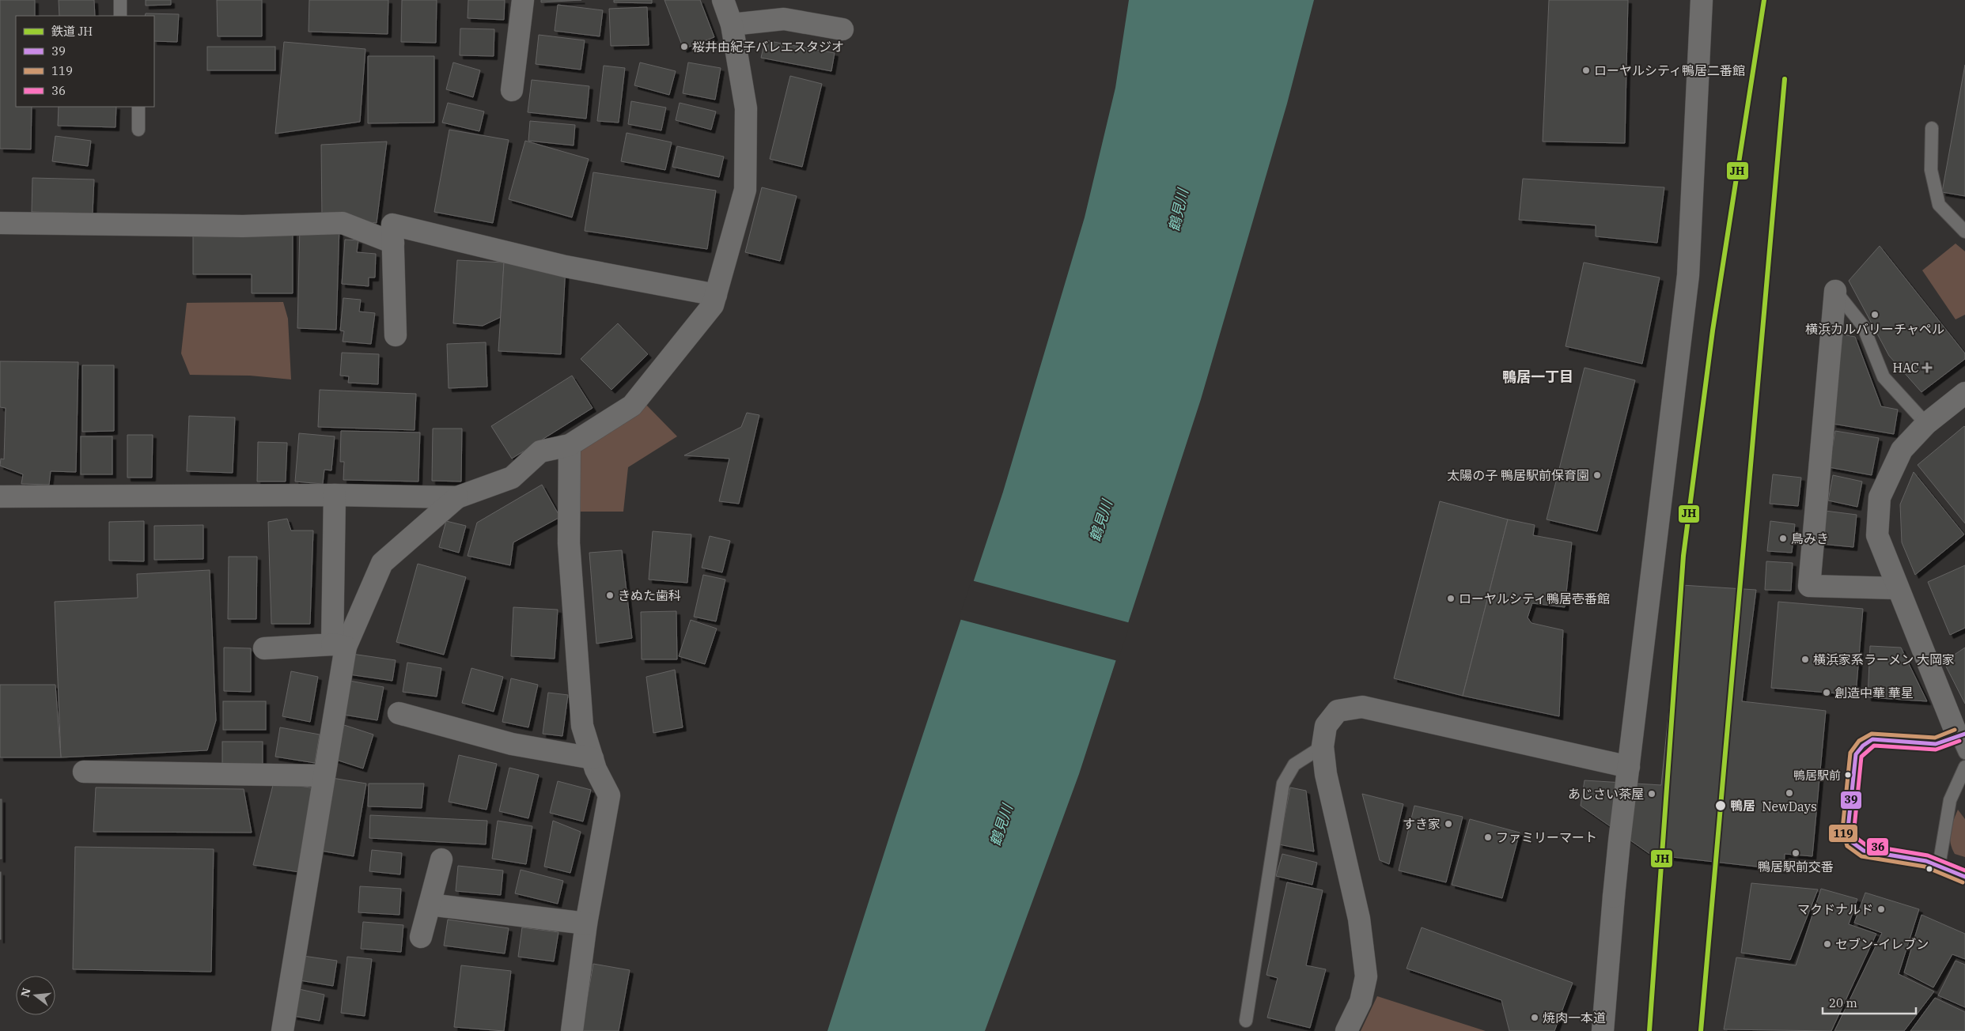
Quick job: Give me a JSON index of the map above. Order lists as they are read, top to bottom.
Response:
{
  "districts": ["鴨居一丁目"],
  "water": ["鶴見川"],
  "places": {
    "other": [
      "桜井由紀子バレエスタジオ",
      "ローヤルシティ鴨居二番館",
      "横浜カルバリーチャペル",
      "太陽の子 鴨居駅前保育園",
      "鳥みき",
      "きぬた歯科",
      "ローヤルシティ鴨居壱番館",
      "横浜家系ラーメン 大岡家",
      "創造中華 華星",
      "鴨居駅前",
      "NewDays",
      "あじさい茶屋",
      "鴨居",
      "すき家",
      "ファミリーマート",
      "鴨居駅前交番",
      "マクドナルド",
      "セブン-イレブン",
      "焼肉一本道"
    ],
    "health": ["HAC"]
  },
  "lines": [
    "rail line JH",
    "transit line 119",
    "transit line 39",
    "transit line 36"
  ],
  "legend": [
    "鉄道 JH",
    "39",
    "119",
    "36"
  ],
  "scale_bar": "20 m",
  "north": "left"
}
